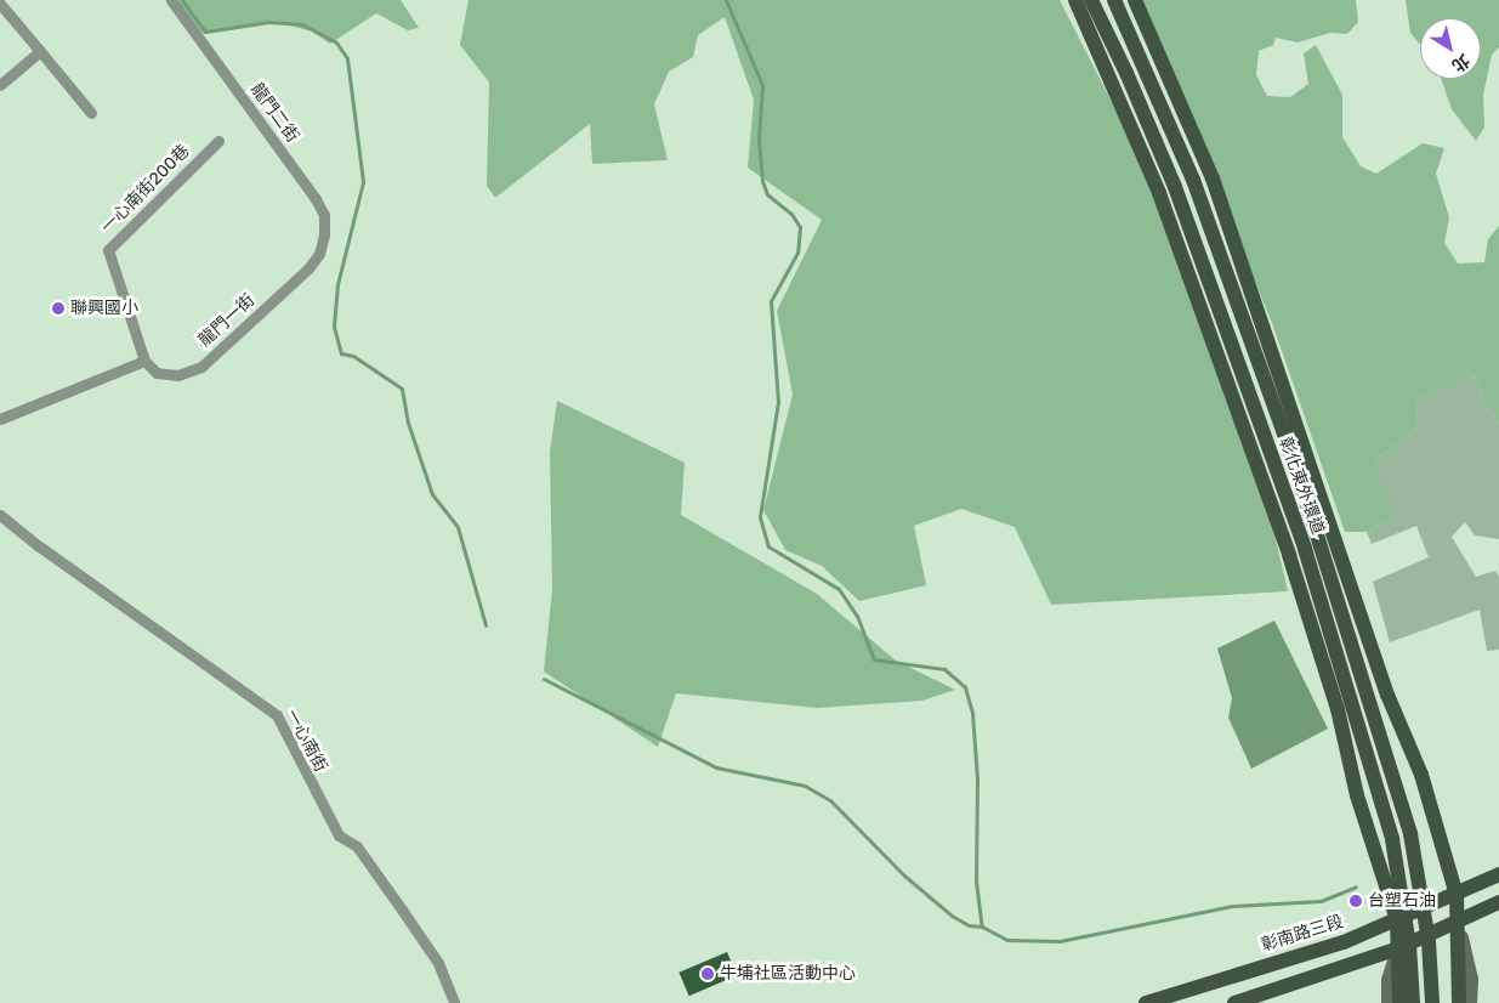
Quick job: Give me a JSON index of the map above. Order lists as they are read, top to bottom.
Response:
{
  "streets": {
    "main road": ["彰化東外環道", "彰南路三段"],
    "street": [
      "龍門二街",
      "一心南街200巷",
      "龍門一街",
      "一心南街"
    ]
  },
  "crossings": [
    ["龍門二街", "龍門一街"],
    ["一心南街200巷", "龍門一街"]
  ],
  "places": ["聯興國小", "台塑石油", "牛埔社區活動中心"],
  "north": "bottom right"
}
